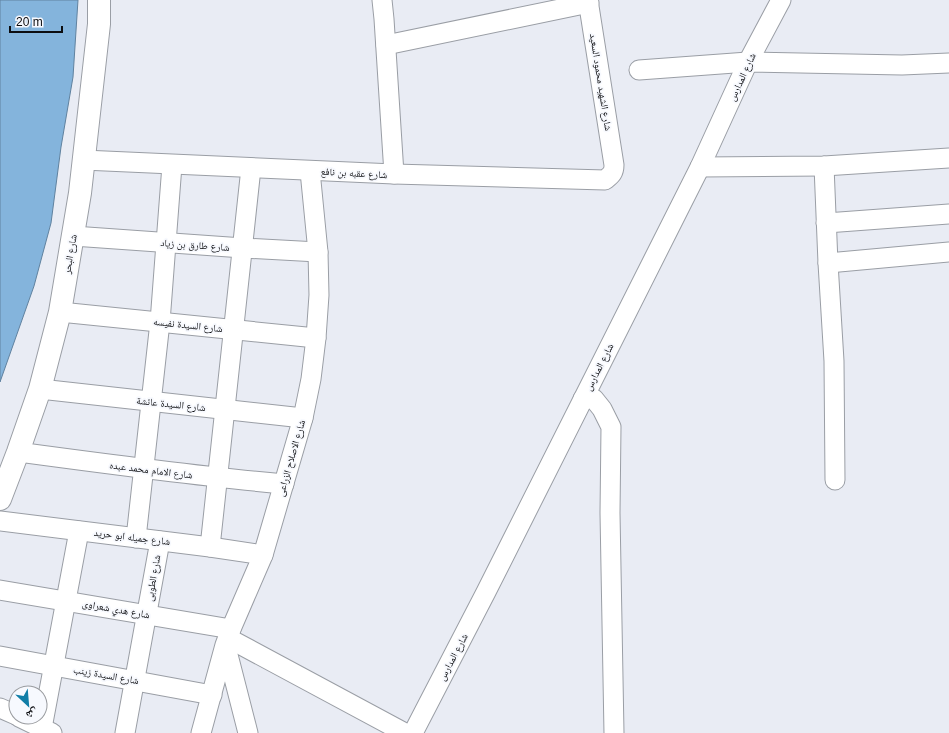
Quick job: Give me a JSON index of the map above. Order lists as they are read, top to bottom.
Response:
{
  "streets": {
    "street": [
      "شارع المدارس",
      "شارع الشهيد محمود السعيد",
      "شارع عقبه بن نافع",
      "شارع طارق بن زياد",
      "شارع البحر",
      "شارع السيدة نفيسه",
      "شارع السيدة عائشة",
      "شارع الاصلاح الزراعى",
      "شارع الامام محمد عبده",
      "شارع جميله ابو حريد",
      "شارع الطوبى",
      "شارع هدي شعراوى",
      "شارع السيدة زينب"
    ]
  },
  "crossings": [
    ["شارع الشهيد محمود السعيد", "شارع عقبه بن نافع"],
    ["شارع عقبه بن نافع", "شارع البحر"],
    ["شارع عقبه بن نافع", "شارع الاصلاح الزراعى"],
    ["شارع طارق بن زياد", "شارع البحر"],
    ["شارع طارق بن زياد", "شارع الاصلاح الزراعى"],
    ["شارع البحر", "شارع السيدة نفيسه"],
    ["شارع البحر", "شارع السيدة عائشة"],
    ["شارع البحر", "شارع الامام محمد عبده"],
    ["شارع السيدة نفيسه", "شارع الاصلاح الزراعى"],
    ["شارع السيدة عائشة", "شارع الاصلاح الزراعى"],
    ["شارع الاصلاح الزراعى", "شارع الامام محمد عبده"],
    ["شارع الاصلاح الزراعى", "شارع جميله ابو حريد"],
    ["شارع الاصلاح الزراعى", "شارع هدي شعراوى"],
    ["شارع الاصلاح الزراعى", "شارع السيدة زينب"],
    ["شارع جميله ابو حريد", "شارع الطوبى"],
    ["شارع الطوبى", "شارع هدي شعراوى"],
    ["شارع الطوبى", "شارع السيدة زينب"]
  ],
  "scale_bar": "20 m",
  "north": "bottom right"
}
